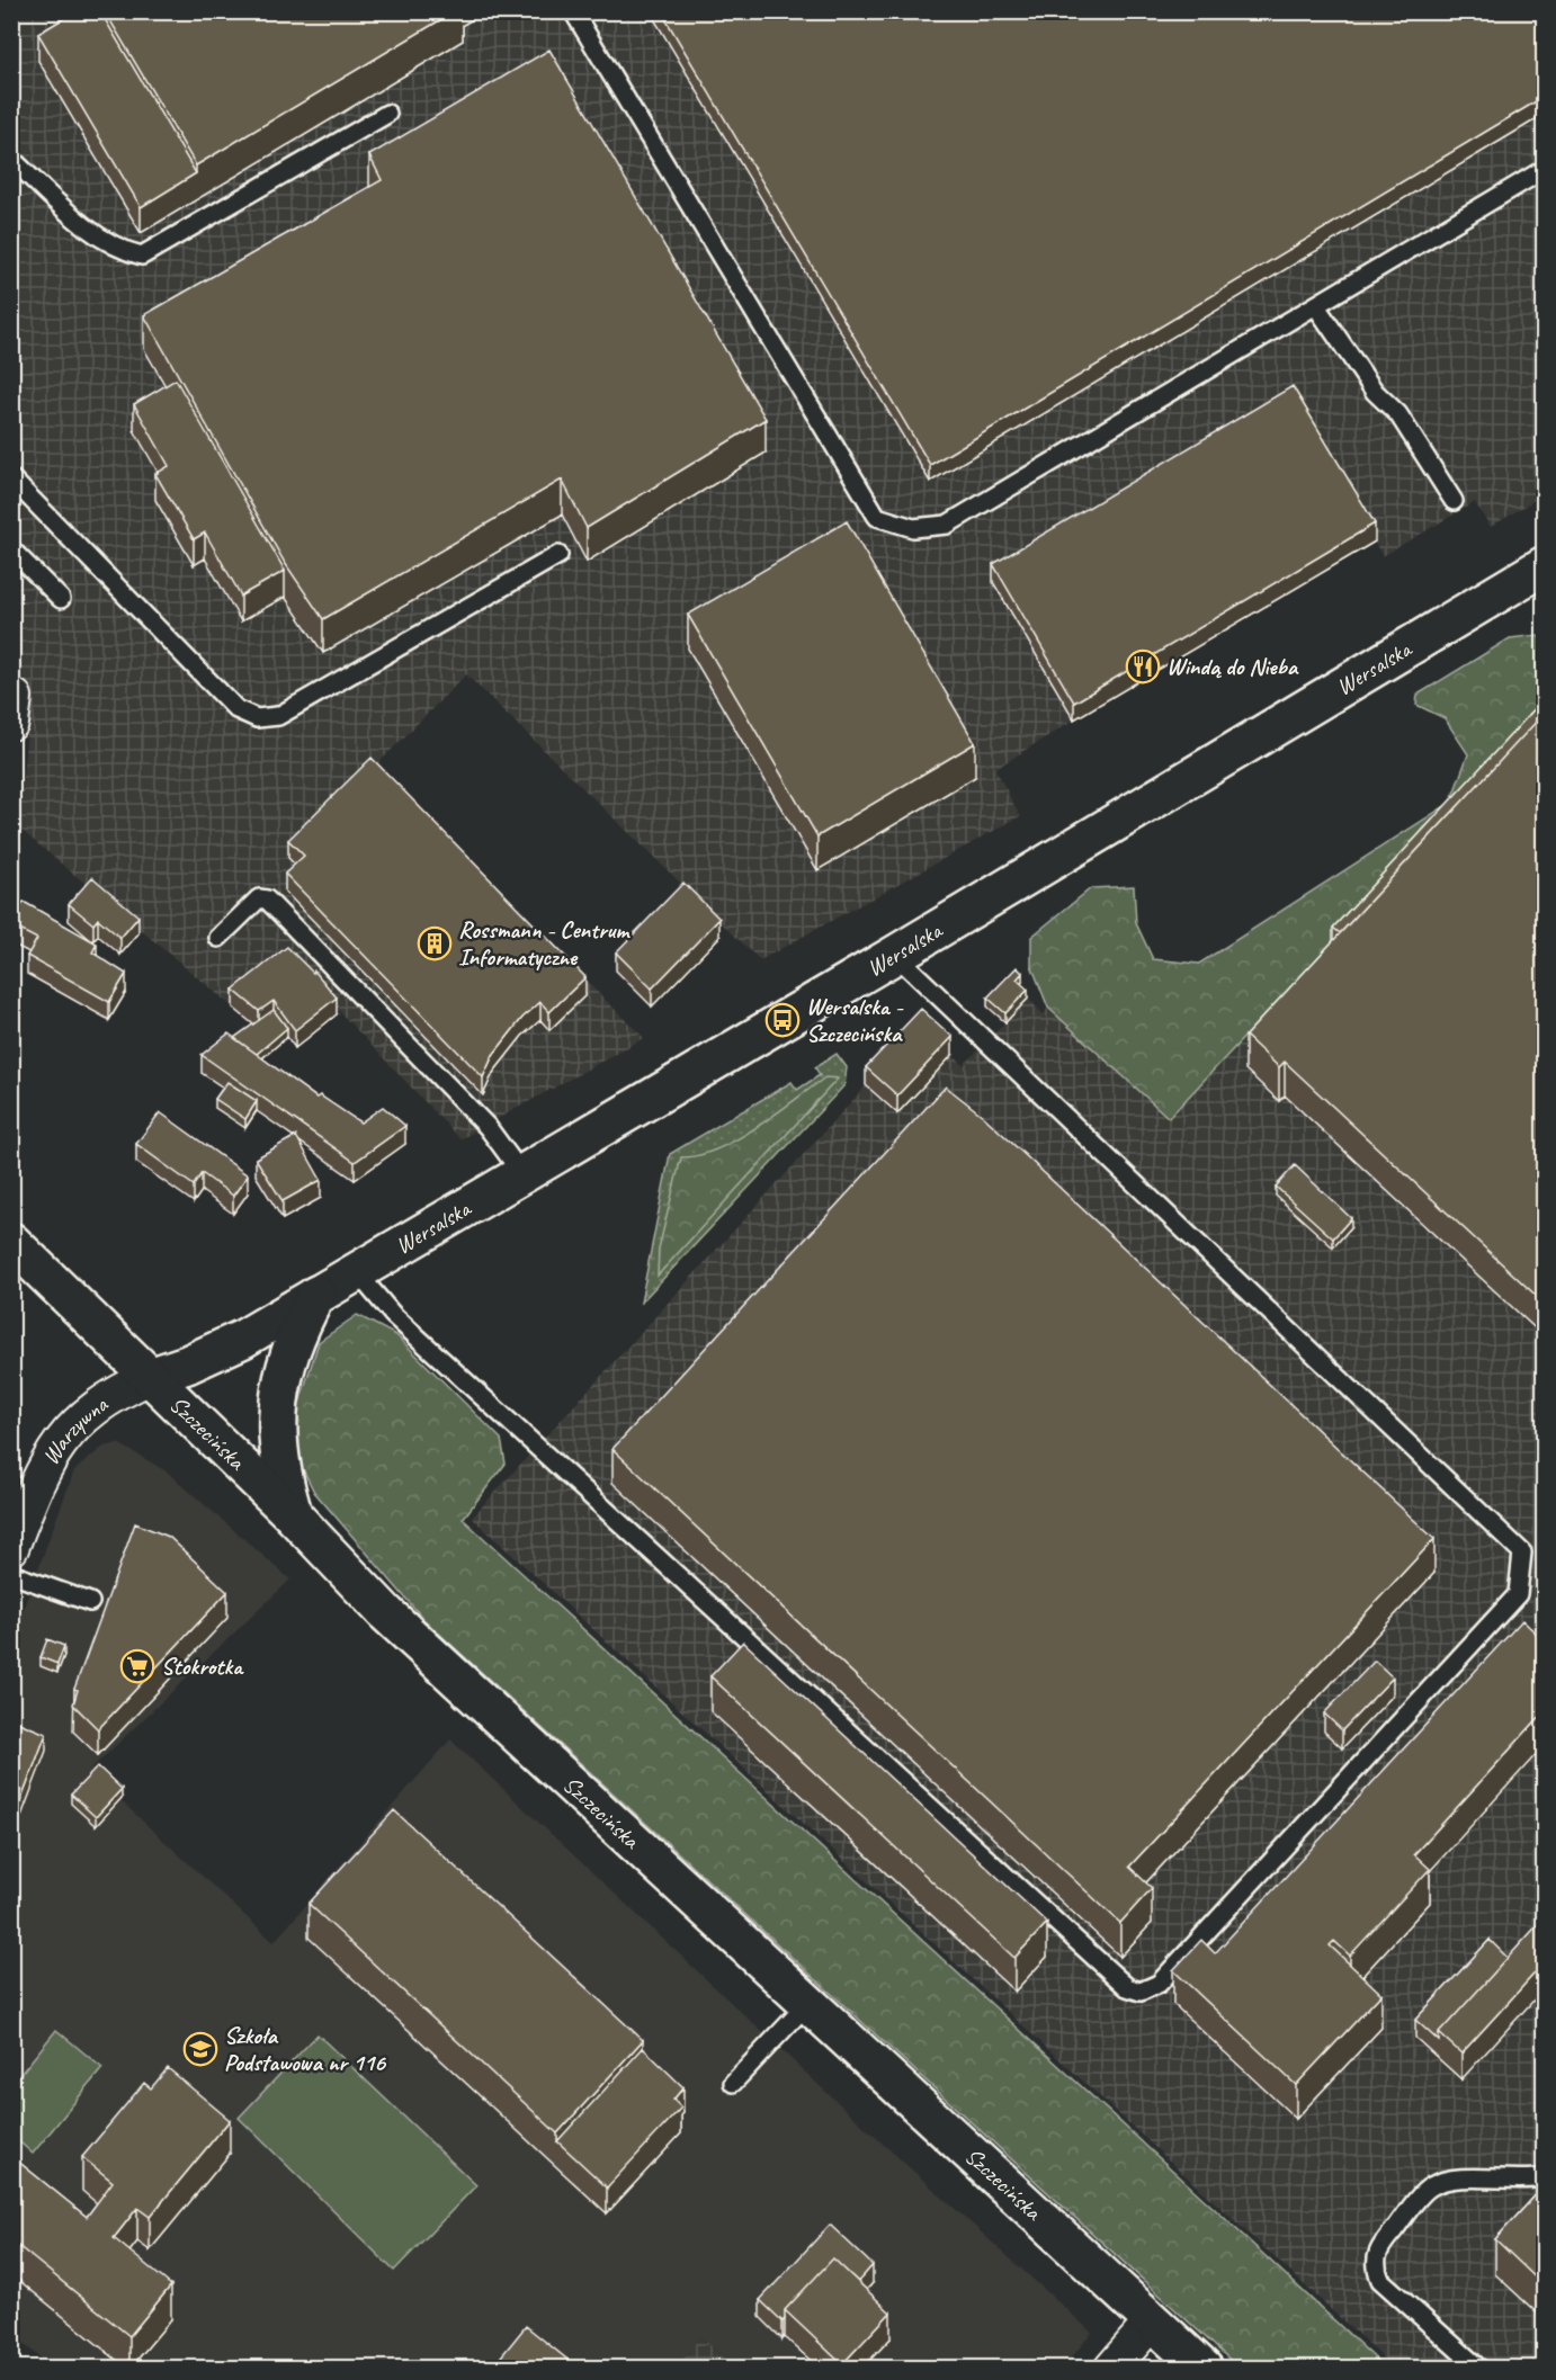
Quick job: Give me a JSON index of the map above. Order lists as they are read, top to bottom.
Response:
{
  "streets": {
    "street": ["Wersalska", "Szczecińska", "Warzywna"]
  },
  "crossings": [
    ["Wersalska", "Szczecińska"],
    ["Wersalska", "Warzywna"],
    ["Szczecińska", "Warzywna"]
  ],
  "places": {
    "restaurant": ["Windą do Nieba"],
    "building": ["Rossmann - Centrum Informatyczne"],
    "bus stop": ["Wersalska - Szczecińska"],
    "supermarket": ["Stokrotka"],
    "school or university": ["Szkoła Podstawowa nr 116"]
  }
}
